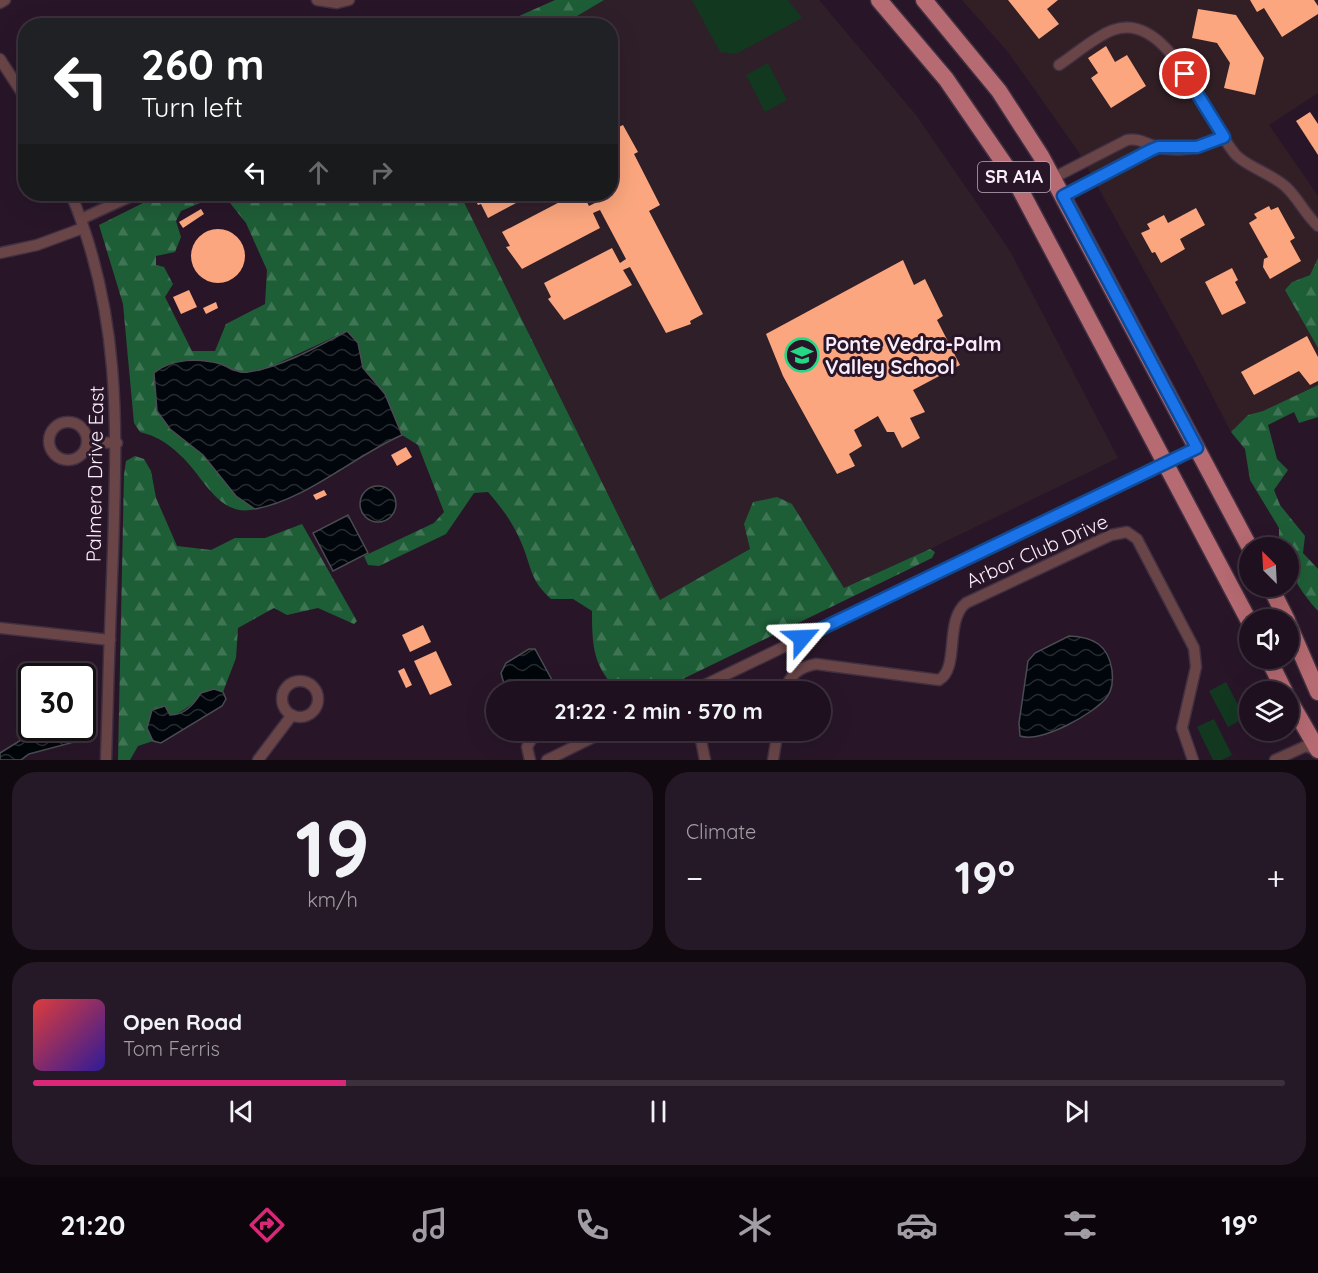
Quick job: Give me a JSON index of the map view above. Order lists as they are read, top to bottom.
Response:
{
  "streets": {
    "main road": ["SR A1A"],
    "street": ["Palmera Drive East", "Arbor Club Drive"]
  },
  "places": {
    "school or university": ["Ponte Vedra-Palm Valley School"]
  },
  "north": "top left",
  "page": {
    "turn": ["260 m", "Turn left"],
    "limit": "30",
    "trip": "21:22 · 2 min · 570 m",
    "tile": [
      ["19", "km/h"],
      "Climate"
    ],
    "heat": ["−", "19°", "+"],
    "song": ["Open Road", "Tom Ferris"],
    "tabs": ["21:20", "19°"]
  }
}
